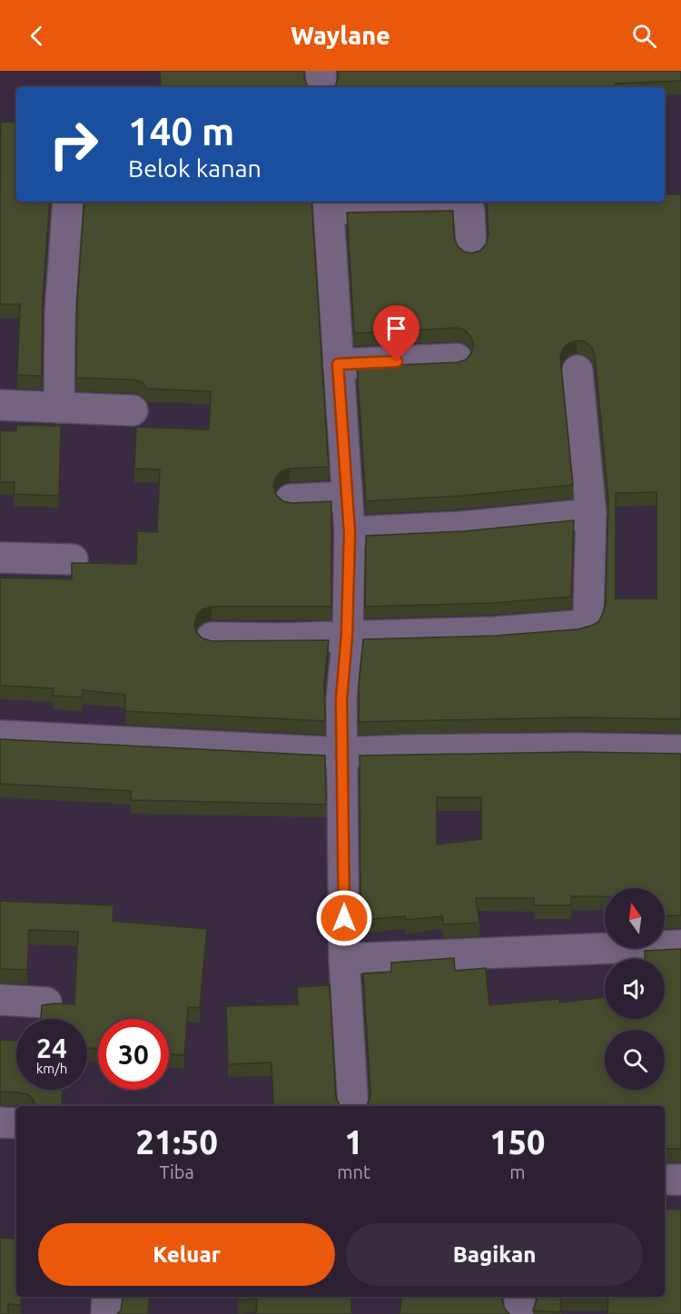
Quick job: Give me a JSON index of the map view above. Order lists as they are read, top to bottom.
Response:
{
  "north": "top",
  "page": {
    "header": "Waylane",
    "turn": ["140 m", "Belok kanan"],
    "speed": "24 km/h",
    "limit": "30",
    "eta": [
      "21:50",
      "Tiba",
      "1",
      "mnt",
      "150",
      "m"
    ],
    "buttons": ["Keluar", "Bagikan"]
  }
}
